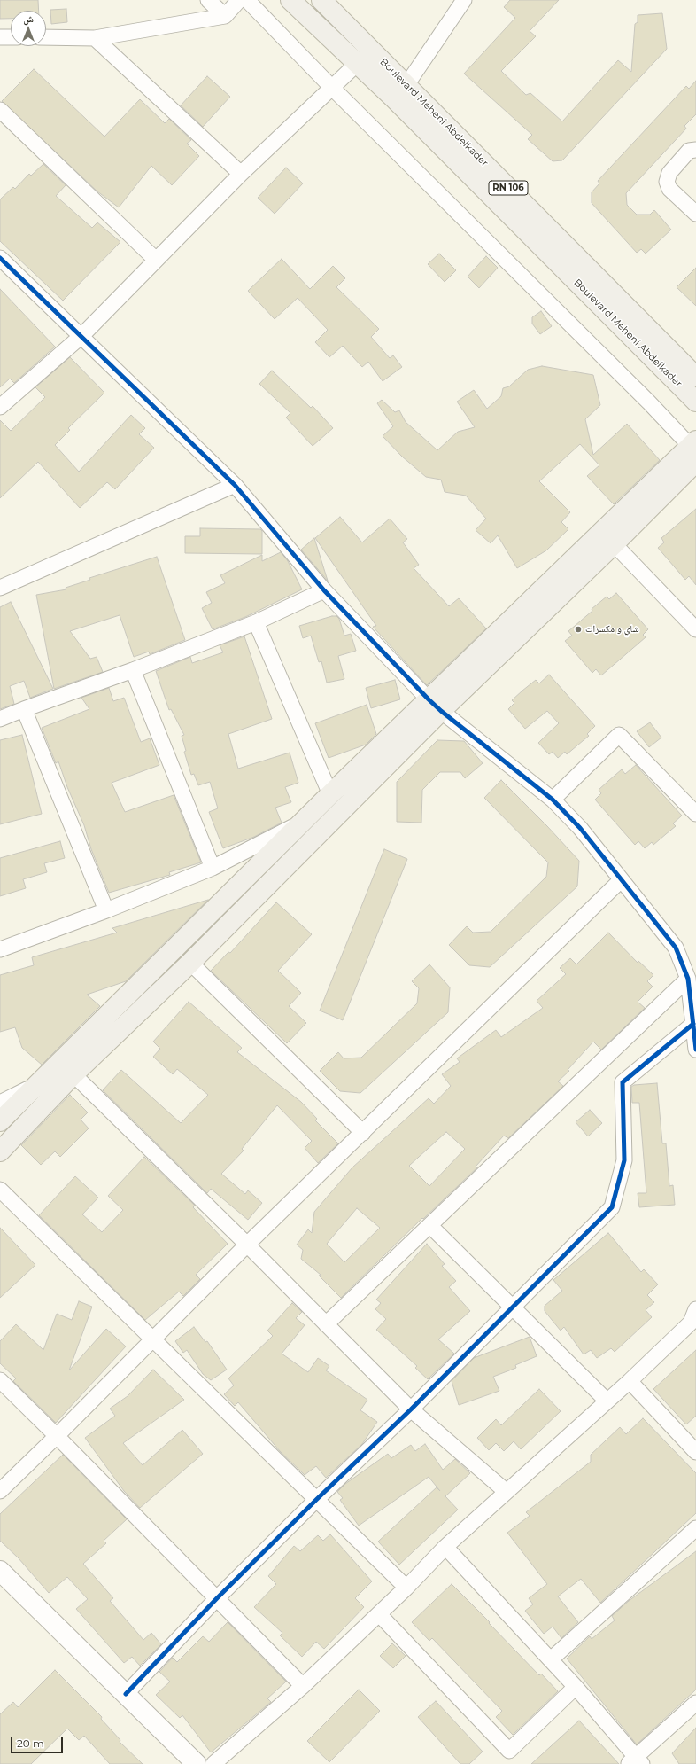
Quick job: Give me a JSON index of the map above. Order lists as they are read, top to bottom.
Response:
{
  "streets": {
    "main road": ["Boulevard Meheni Abdelkader", "RN 106"]
  },
  "places": ["شاي و مكسرات"],
  "scale_bar": "20 m",
  "north": "top"
}
